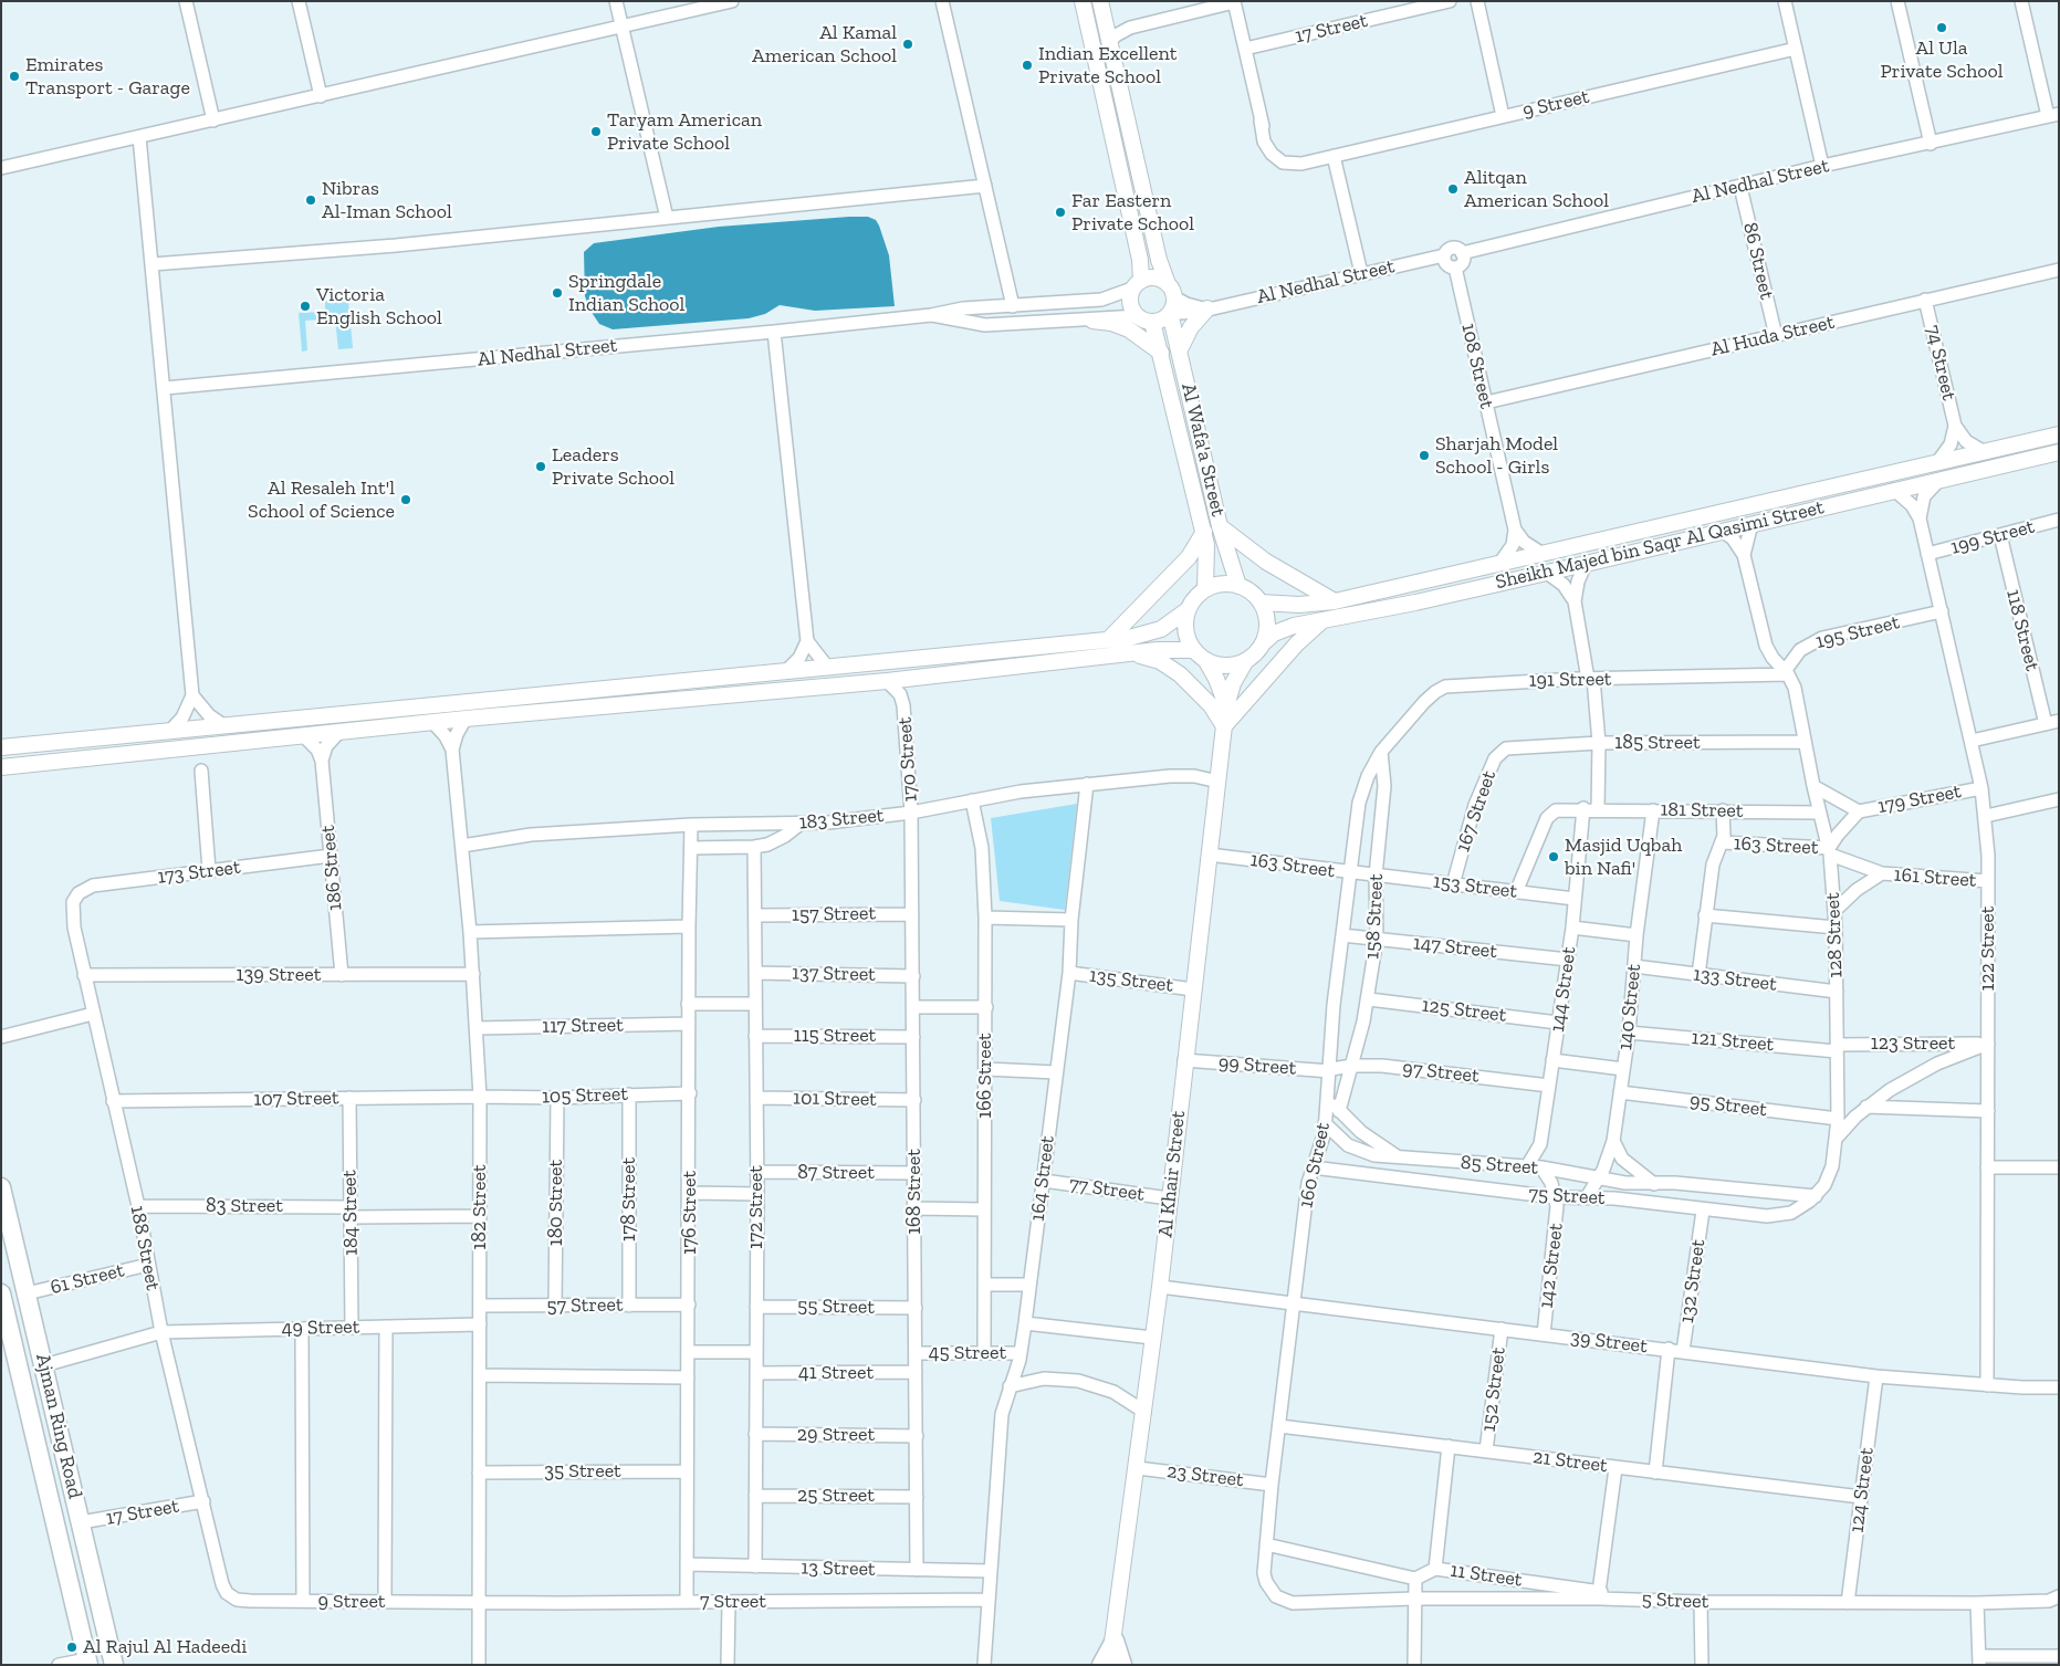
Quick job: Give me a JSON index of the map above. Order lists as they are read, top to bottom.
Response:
{
  "streets": {
    "main road": ["Ajman Ring Road"],
    "street": [
      "17 Street",
      "9 Street",
      "Al Nedhal Street",
      "86 Street",
      "Al Huda Street",
      "74 Street",
      "108 Street",
      "Al Wafa'a Street",
      "199 Street",
      "Sheikh Majed bin Saqr Al Qasimi Street",
      "118 Street",
      "195 Street",
      "191 Street",
      "185 Street",
      "170 Street",
      "179 Street",
      "181 Street",
      "167 Street",
      "183 Street",
      "163 Street",
      "186 Street",
      "173 Street",
      "161 Street",
      "153 Street",
      "157 Street",
      "158 Street",
      "128 Street",
      "147 Street",
      "122 Street",
      "137 Street",
      "139 Street",
      "133 Street",
      "135 Street",
      "144 Street",
      "140 Street",
      "125 Street",
      "117 Street",
      "115 Street",
      "121 Street",
      "123 Street",
      "99 Street",
      "97 Street",
      "166 Street",
      "105 Street",
      "107 Street",
      "101 Street",
      "95 Street",
      "160 Street",
      "85 Street",
      "87 Street",
      "Al Khair Street",
      "164 Street",
      "77 Street",
      "168 Street",
      "75 Street",
      "178 Street",
      "180 Street",
      "83 Street",
      "182 Street",
      "172 Street",
      "184 Street",
      "176 Street",
      "188 Street",
      "142 Street",
      "61 Street",
      "132 Street",
      "57 Street",
      "55 Street",
      "49 Street",
      "39 Street",
      "45 Street",
      "41 Street",
      "152 Street",
      "29 Street",
      "21 Street",
      "35 Street",
      "23 Street",
      "124 Street",
      "25 Street",
      "13 Street",
      "11 Street",
      "5 Street",
      "7 Street"
    ]
  },
  "crossings": [
    ["17 Street", "9 Street"],
    ["17 Street", "188 Street"],
    ["17 Street", "Ajman Ring Road"],
    ["9 Street", "182 Street"],
    ["9 Street", "188 Street"],
    ["9 Street", "7 Street"],
    ["Al Nedhal Street", "86 Street"],
    ["Al Nedhal Street", "108 Street"],
    ["Al Nedhal Street", "Al Wafa'a Street"],
    ["86 Street", "Al Huda Street"],
    ["Al Huda Street", "74 Street"],
    ["Al Huda Street", "108 Street"],
    ["74 Street", "Sheikh Majed bin Saqr Al Qasimi Street"],
    ["Al Wafa'a Street", "Sheikh Majed bin Saqr Al Qasimi Street"],
    ["Al Wafa'a Street", "Al Khair Street"],
    ["199 Street", "118 Street"],
    ["199 Street", "122 Street"],
    ["Sheikh Majed bin Saqr Al Qasimi Street", "122 Street"],
    ["Sheikh Majed bin Saqr Al Qasimi Street", "Al Khair Street"],
    ["195 Street", "191 Street"],
    ["195 Street", "128 Street"],
    ["195 Street", "122 Street"],
    ["191 Street", "158 Street"],
    ["191 Street", "128 Street"],
    ["191 Street", "160 Street"],
    ["185 Street", "167 Street"],
    ["185 Street", "128 Street"],
    ["170 Street", "183 Street"],
    ["170 Street", "168 Street"],
    ["179 Street", "122 Street"],
    ["181 Street", "153 Street"],
    ["181 Street", "128 Street"],
    ["181 Street", "144 Street"],
    ["181 Street", "140 Street"],
    ["167 Street", "153 Street"],
    ["183 Street", "166 Street"],
    ["183 Street", "Al Khair Street"],
    ["183 Street", "164 Street"],
    ["183 Street", "168 Street"],
    ["183 Street", "182 Street"],
    ["183 Street", "176 Street"],
    ["163 Street", "161 Street"],
    ["163 Street", "153 Street"],
    ["163 Street", "158 Street"],
    ["163 Street", "128 Street"],
    ["163 Street", "160 Street"],
    ["163 Street", "Al Khair Street"],
    ["186 Street", "173 Street"],
    ["186 Street", "139 Street"],
    ["173 Street", "188 Street"],
    ["161 Street", "122 Street"],
    ["153 Street", "158 Street"],
    ["153 Street", "144 Street"],
    ["157 Street", "168 Street"],
    ["157 Street", "172 Street"],
    ["158 Street", "147 Street"],
    ["158 Street", "125 Street"],
    ["158 Street", "97 Street"],
    ["158 Street", "160 Street"],
    ["128 Street", "133 Street"],
    ["128 Street", "121 Street"],
    ["128 Street", "123 Street"],
    ["128 Street", "95 Street"],
    ["128 Street", "85 Street"],
    ["128 Street", "75 Street"],
    ["147 Street", "144 Street"],
    ["147 Street", "160 Street"],
    ["122 Street", "123 Street"],
    ["122 Street", "39 Street"],
    ["137 Street", "168 Street"],
    ["137 Street", "172 Street"],
    ["139 Street", "182 Street"],
    ["139 Street", "188 Street"],
    ["133 Street", "140 Street"],
    ["135 Street", "Al Khair Street"],
    ["135 Street", "164 Street"],
    ["144 Street", "125 Street"],
    ["144 Street", "97 Street"],
    ["144 Street", "85 Street"],
    ["140 Street", "121 Street"],
    ["140 Street", "95 Street"],
    ["140 Street", "85 Street"],
    ["140 Street", "75 Street"],
    ["117 Street", "182 Street"],
    ["117 Street", "176 Street"],
    ["115 Street", "168 Street"],
    ["115 Street", "172 Street"],
    ["121 Street", "123 Street"],
    ["99 Street", "97 Street"],
    ["99 Street", "160 Street"],
    ["99 Street", "Al Khair Street"],
    ["97 Street", "160 Street"],
    ["166 Street", "45 Street"],
    ["105 Street", "107 Street"],
    ["105 Street", "178 Street"],
    ["105 Street", "180 Street"],
    ["105 Street", "182 Street"],
    ["105 Street", "176 Street"],
    ["107 Street", "182 Street"],
    ["107 Street", "184 Street"],
    ["107 Street", "188 Street"],
    ["101 Street", "168 Street"],
    ["101 Street", "172 Street"],
    ["160 Street", "85 Street"],
    ["160 Street", "75 Street"],
    ["160 Street", "39 Street"],
    ["160 Street", "21 Street"],
    ["160 Street", "23 Street"],
    ["160 Street", "5 Street"],
    ["85 Street", "75 Street"],
    ["85 Street", "142 Street"],
    ["87 Street", "168 Street"],
    ["87 Street", "172 Street"],
    ["Al Khair Street", "77 Street"],
    ["Al Khair Street", "39 Street"],
    ["Al Khair Street", "23 Street"],
    ["164 Street", "77 Street"],
    ["164 Street", "45 Street"],
    ["164 Street", "13 Street"],
    ["164 Street", "7 Street"],
    ["168 Street", "55 Street"],
    ["168 Street", "45 Street"],
    ["168 Street", "41 Street"],
    ["168 Street", "29 Street"],
    ["168 Street", "25 Street"],
    ["168 Street", "13 Street"],
    ["75 Street", "142 Street"],
    ["75 Street", "132 Street"],
    ["178 Street", "57 Street"],
    ["180 Street", "57 Street"],
    ["83 Street", "182 Street"],
    ["83 Street", "184 Street"],
    ["83 Street", "188 Street"],
    ["182 Street", "57 Street"],
    ["182 Street", "49 Street"],
    ["182 Street", "35 Street"],
    ["182 Street", "7 Street"],
    ["172 Street", "55 Street"],
    ["172 Street", "41 Street"],
    ["172 Street", "29 Street"],
    ["172 Street", "25 Street"],
    ["172 Street", "13 Street"],
    ["184 Street", "49 Street"],
    ["176 Street", "57 Street"],
    ["176 Street", "35 Street"],
    ["176 Street", "13 Street"],
    ["176 Street", "7 Street"],
    ["188 Street", "61 Street"],
    ["188 Street", "49 Street"],
    ["142 Street", "39 Street"],
    ["61 Street", "Ajman Ring Road"],
    ["132 Street", "39 Street"],
    ["49 Street", "Ajman Ring Road"],
    ["39 Street", "152 Street"],
    ["39 Street", "124 Street"],
    ["152 Street", "21 Street"],
    ["21 Street", "124 Street"],
    ["124 Street", "5 Street"],
    ["11 Street", "5 Street"]
  ],
  "places": [
    "Al Ula Private School",
    "Al Kamal American School",
    "Indian Excellent Private School",
    "Emirates Transport - Garage",
    "Taryam American Private School",
    "Alitqan American School",
    "Nibras Al-Iman School",
    "Far Eastern Private School",
    "Springdale Indian School",
    "Victoria English School",
    "Sharjah Model School - Girls",
    "Leaders Private School",
    "Al Resaleh Int'l School of Science",
    "Masjid Uqbah bin Nafi'",
    "Al Rajul Al Hadeedi"
  ]
}
